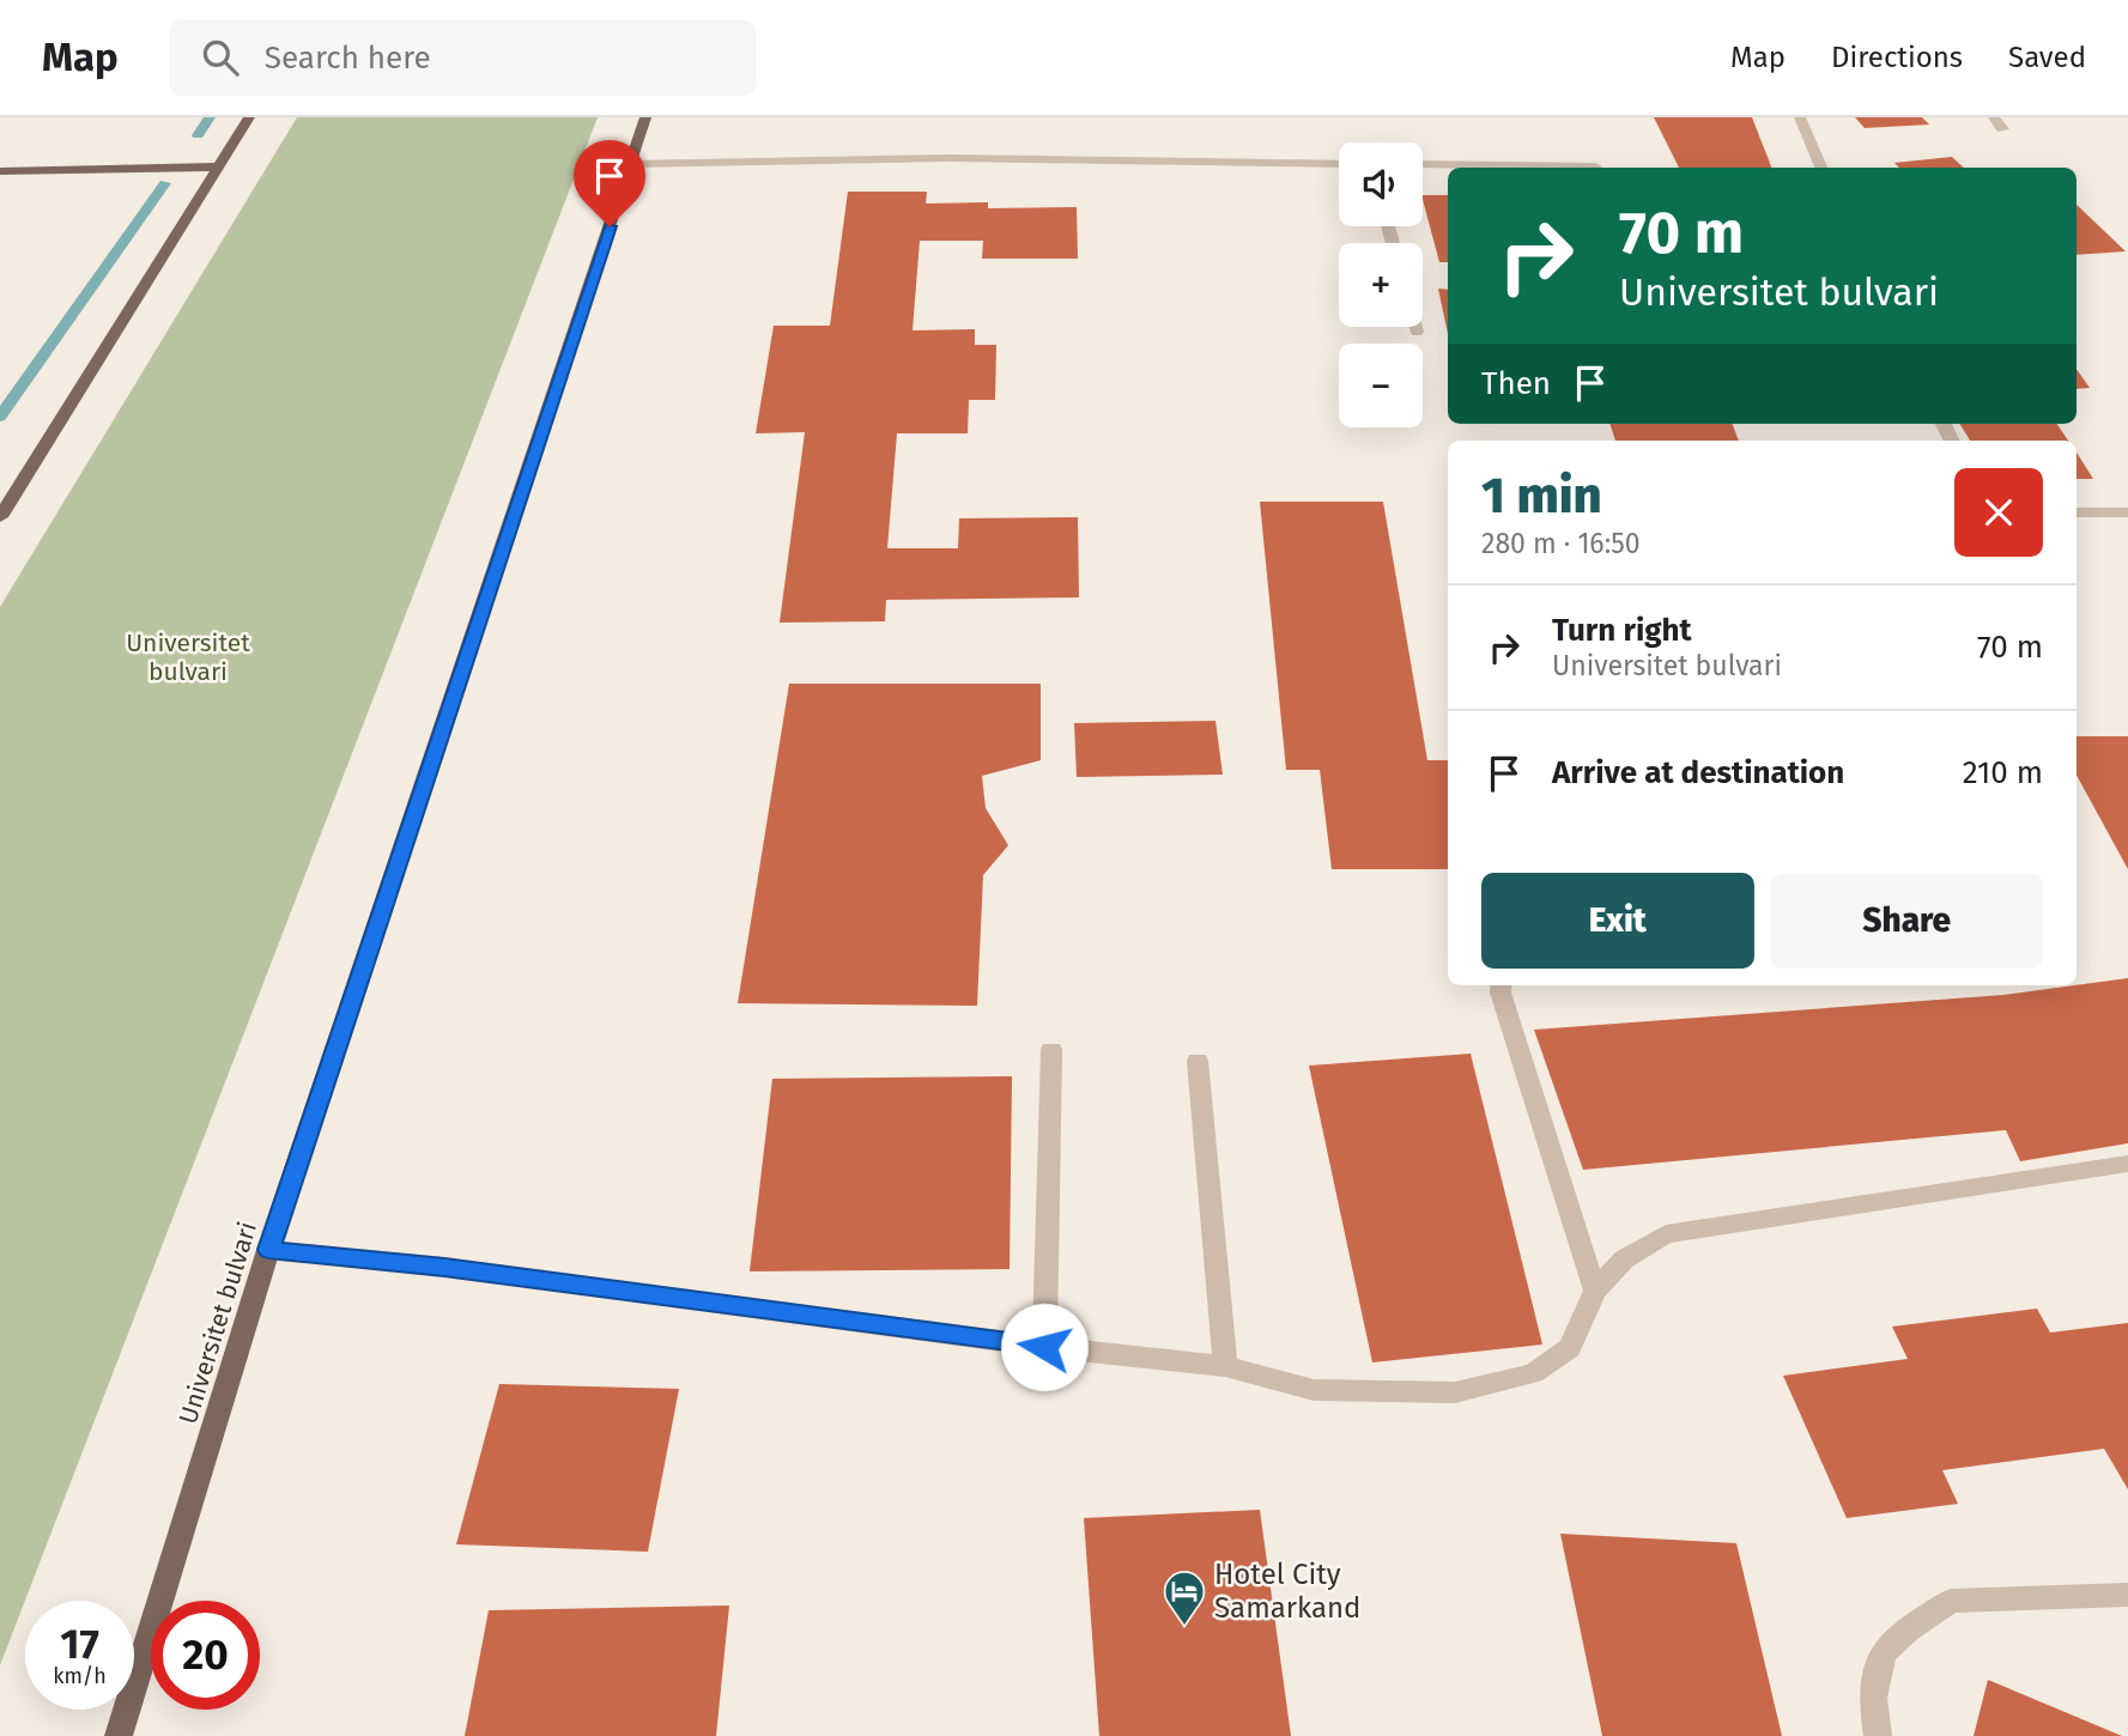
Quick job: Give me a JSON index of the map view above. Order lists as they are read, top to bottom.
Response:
{
  "streets": {
    "main road": ["Universitet bulvari"]
  },
  "parks": ["Universitet bulvari"],
  "places": {
    "hotel": ["Hotel City Samarkand"]
  },
  "page": {
    "header": "Map",
    "search": "Search here",
    "nav": ["Map", "Directions", "Saved"],
    "map_buttons": ["+", "−"],
    "turn": ["70 m", "Universitet bulvari"],
    "then": "Then",
    "heading": ["1 min", "280 m · 16:50"],
    "list": [
      {
        "name": "Turn right",
        "note": "Universitet bulvari",
        "value": "70 m"
      },
      {
        "name": "Arrive at destination",
        "value": "210 m"
      }
    ],
    "buttons": ["Exit", "Share"],
    "speed": "17 km/h",
    "limit": "20"
  }
}
